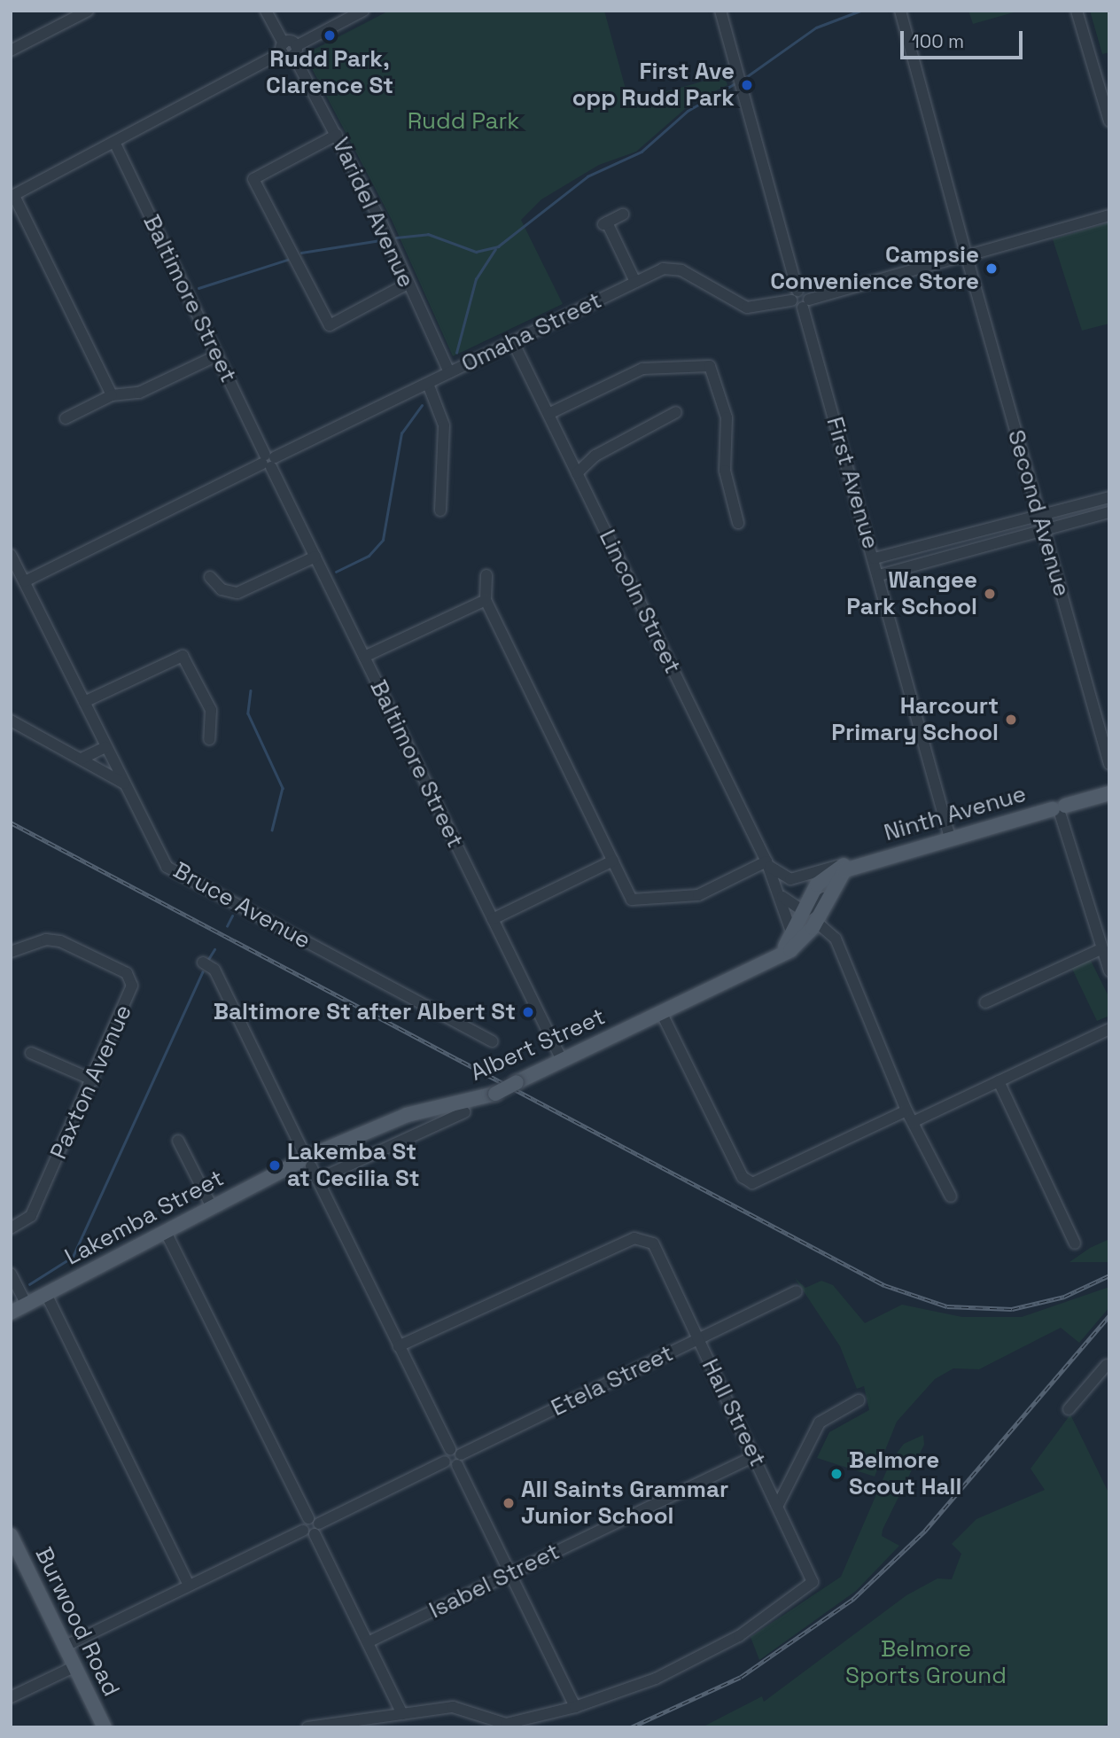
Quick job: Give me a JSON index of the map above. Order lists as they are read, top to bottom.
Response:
{
  "streets": {
    "main road": [
      "Ninth Avenue",
      "Albert Street",
      "Lakemba Street",
      "Burwood Road"
    ],
    "street": [
      "Varidel Avenue",
      "Baltimore Street",
      "Omaha Street",
      "First Avenue",
      "Second Avenue",
      "Lincoln Street",
      "Bruce Avenue",
      "Paxton Avenue",
      "Etela Street",
      "Hall Street",
      "Isabel Street"
    ]
  },
  "crossings": [
    ["Varidel Avenue", "Omaha Street"],
    ["Baltimore Street", "Omaha Street"],
    ["Baltimore Street", "Albert Street"],
    ["Omaha Street", "Lincoln Street"],
    ["Omaha Street", "Bruce Avenue"],
    ["First Avenue", "Ninth Avenue"],
    ["Lincoln Street", "Albert Street"],
    ["Ninth Avenue", "Albert Street"],
    ["Albert Street", "Lakemba Street"],
    ["Etela Street", "Hall Street"],
    ["Hall Street", "Isabel Street"]
  ],
  "parks": ["Rudd Park", "Belmore Sports Ground"],
  "places": [
    "Rudd Park, Clarence St",
    "First Ave opp Rudd Park",
    "Campsie Convenience Store",
    "Wangee Park School",
    "Harcourt Primary School",
    "Baltimore St after Albert St",
    "Lakemba St at Cecilia St",
    "Belmore Scout Hall",
    "All Saints Grammar Junior School"
  ],
  "scale_bar": "100 m"
}
